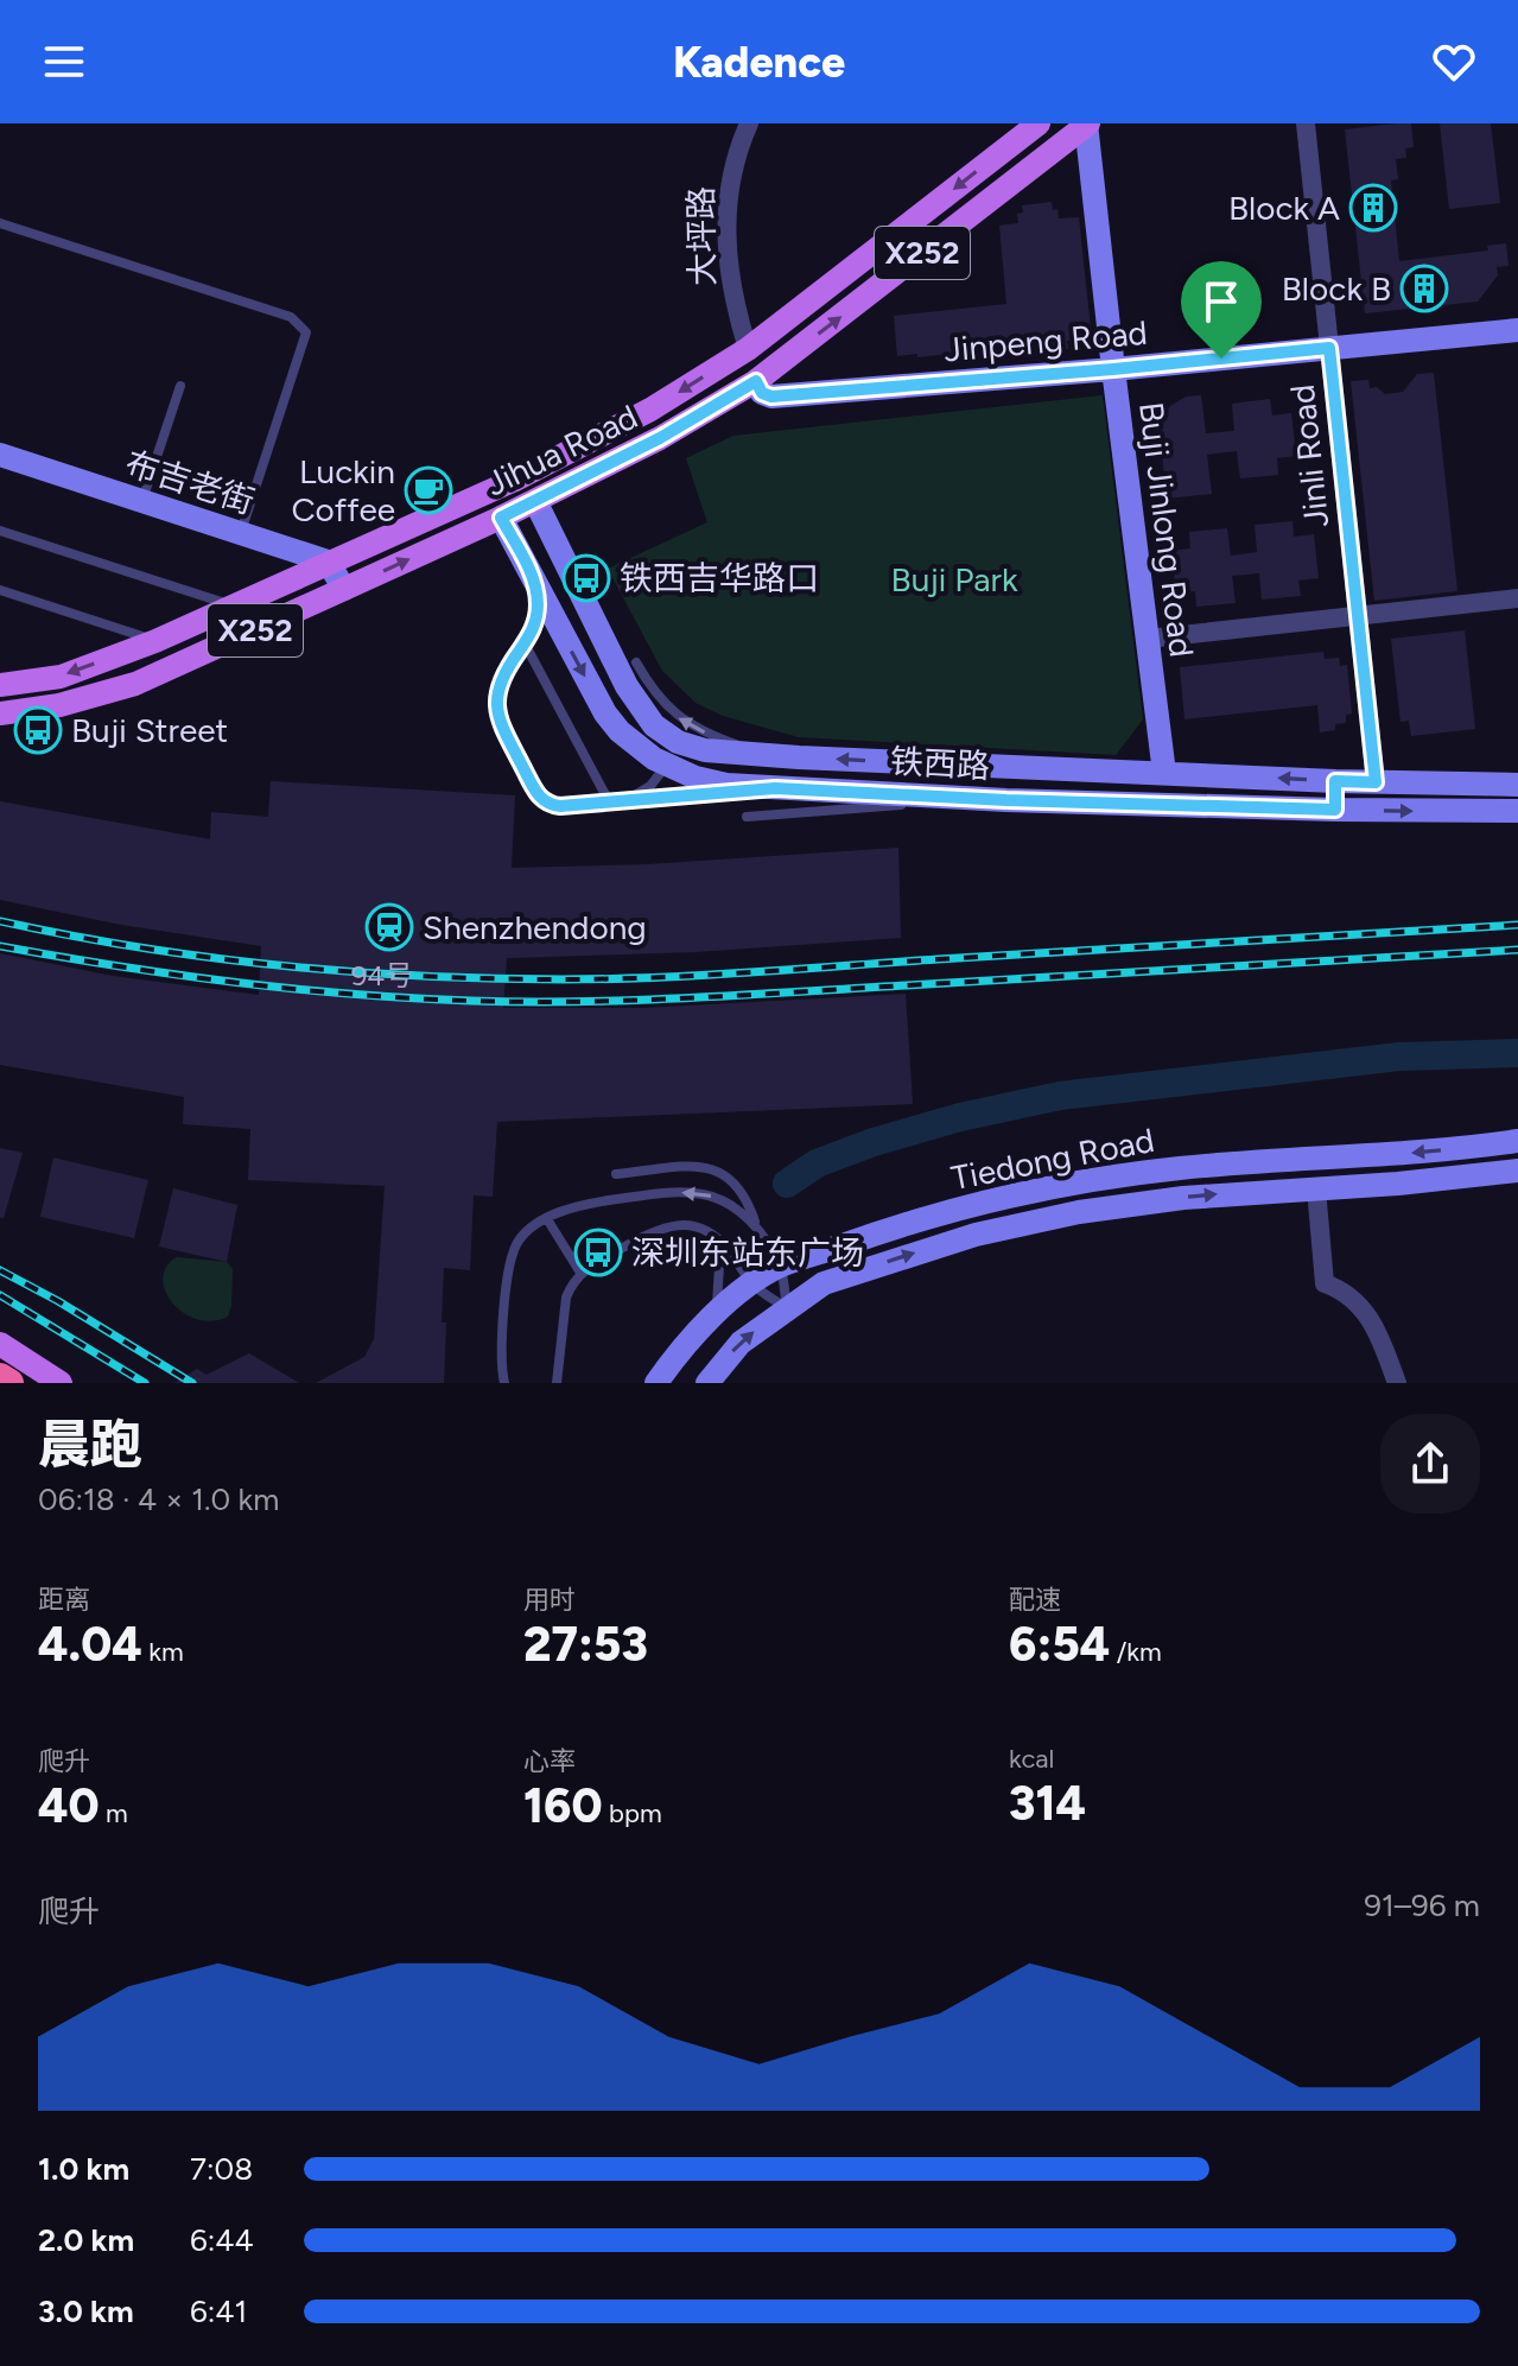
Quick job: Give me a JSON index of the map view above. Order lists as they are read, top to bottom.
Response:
{
  "streets": {
    "main road": [
      "X252",
      "Jinpeng Road",
      "Jihua Road",
      "布吉老街",
      "Buji Jinlong Road",
      "铁西路",
      "Tiedong Road"
    ],
    "street": ["大坪路", "Jinli Road"]
  },
  "crossings": [
    ["大坪路", "Jihua Road"],
    ["Jinpeng Road", "Jihua Road"],
    ["Jinpeng Road", "Jinli Road"],
    ["Jinpeng Road", "Buji Jinlong Road"],
    ["Jihua Road", "布吉老街"],
    ["Jihua Road", "Buji Jinlong Road"],
    ["Jihua Road", "铁西路"],
    ["Jinli Road", "铁西路"],
    ["Buji Jinlong Road", "铁西路"]
  ],
  "parks": ["Buji Park"],
  "places": {
    "building": ["Block A", "Block B"],
    "cafe": ["Luckin Coffee"],
    "bus stop": ["铁西吉华路口", "Buji Street", "深圳东站东广场"],
    "station": ["Shenzhendong"]
  },
  "house_numbers": ["94号"],
  "page": {
    "header": "Kadence",
    "heading": ["晨跑", "06:18 · 4 × 1.0 km"],
    "stats": [
      ["距离", "4.04 km"],
      ["用时", "27:53"],
      ["配速", "6:54 /km"],
      ["爬升", "40 m"],
      ["心率", "160 bpm"],
      ["kcal", "314"]
    ],
    "chart": ["爬升", "91–96 m"],
    "list": [
      {
        "name": "1.0 km",
        "note": "7:08"
      },
      {
        "name": "2.0 km",
        "note": "6:44"
      },
      {
        "name": "3.0 km",
        "note": "6:41"
      }
    ]
  }
}
